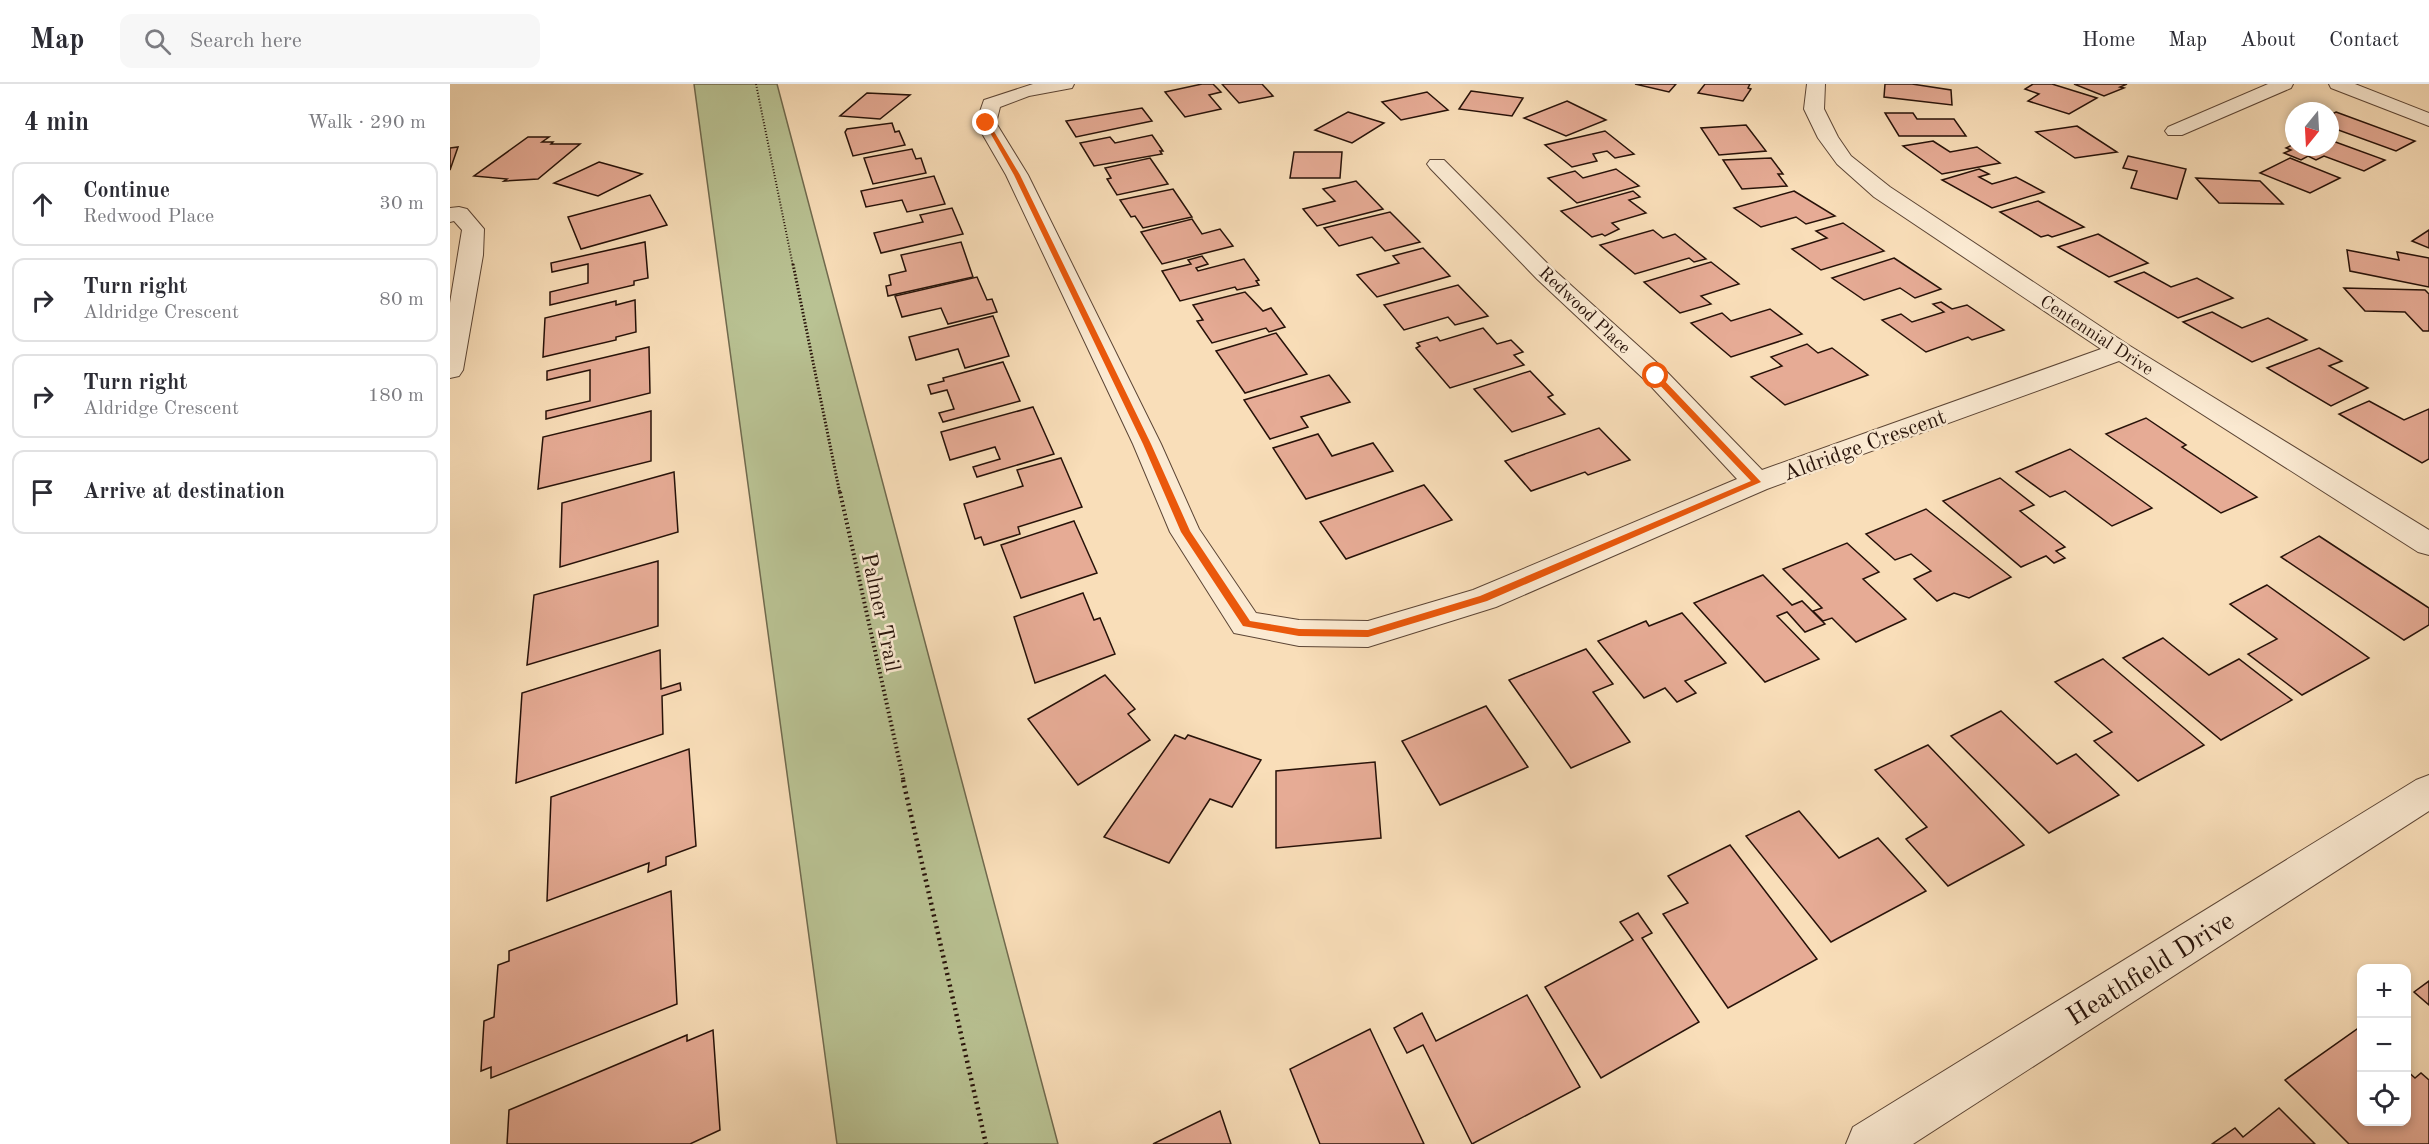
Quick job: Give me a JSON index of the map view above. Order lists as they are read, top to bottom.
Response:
{
  "streets": {
    "street": [
      "Redwood Place",
      "Centennial Drive",
      "Aldridge Crescent",
      "Heathfield Drive"
    ],
    "path": ["Palmer Trail"]
  },
  "crossings": [
    ["Redwood Place", "Aldridge Crescent"],
    ["Centennial Drive", "Aldridge Crescent"]
  ],
  "north": "bottom",
  "page": {
    "header": "Map",
    "search": "Search here",
    "nav": [
      "Home",
      "Map",
      "About",
      "Contact"
    ],
    "heading": ["4 min", "Walk · 290 m"],
    "list": [
      ["Continue", "Redwood Place", "30 m"],
      ["Turn right", "Aldridge Crescent", "80 m"],
      ["Turn right", "Aldridge Crescent", "180 m"],
      "Arrive at destination"
    ],
    "map_buttons": ["+", "−"]
  }
}
